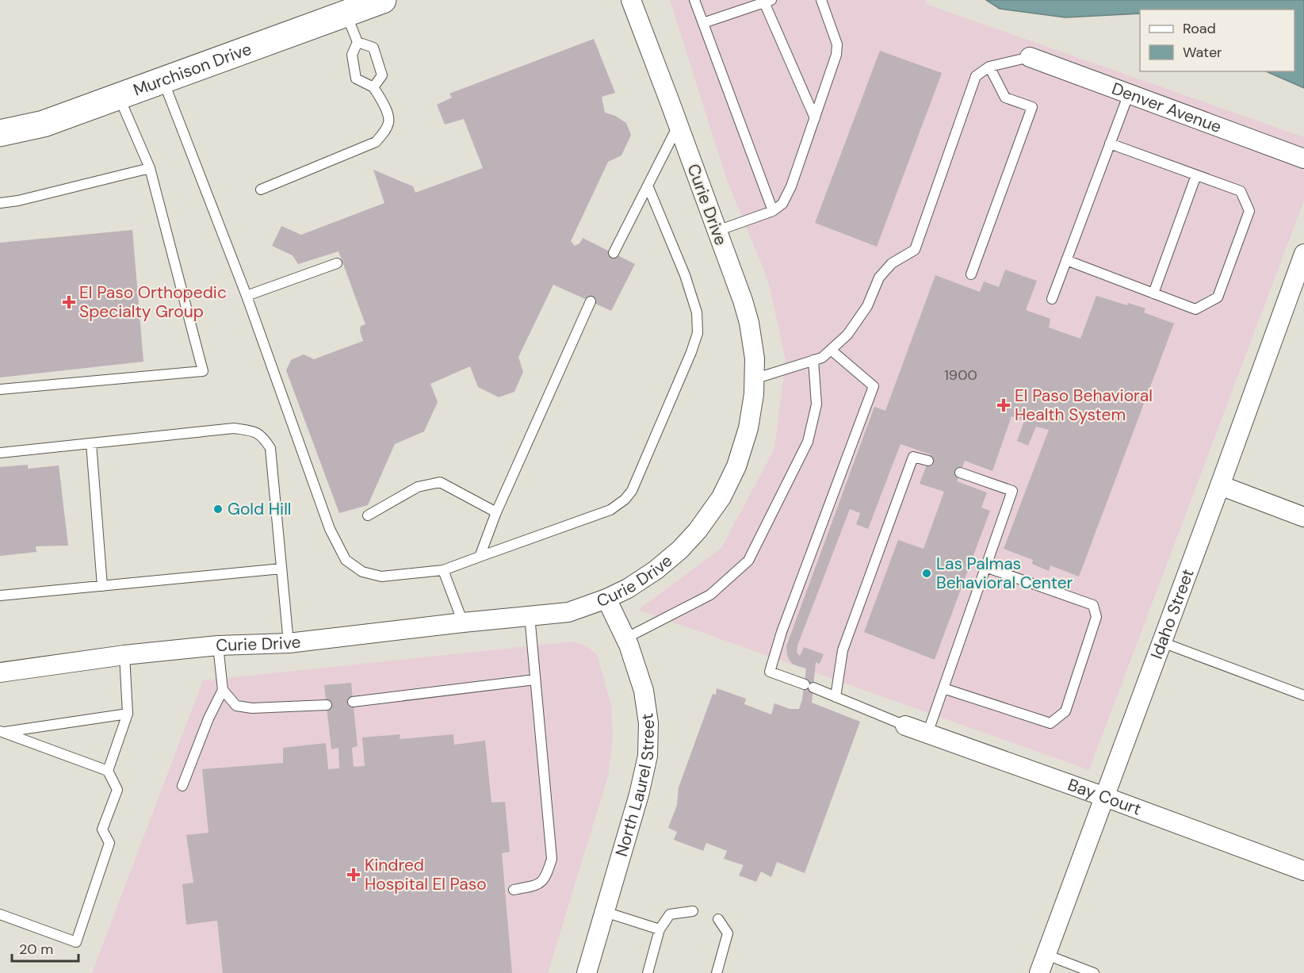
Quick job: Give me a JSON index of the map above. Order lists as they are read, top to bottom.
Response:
{
  "streets": {
    "main road": ["Murchison Drive"],
    "street": [
      "Denver Avenue",
      "Curie Drive",
      "Idaho Street",
      "North Laurel Street",
      "Bay Court"
    ]
  },
  "crossings": [
    ["Curie Drive", "North Laurel Street"],
    ["Idaho Street", "Bay Court"]
  ],
  "places": {
    "health": ["El Paso Orthopedic Specialty Group", "El Paso Behavioral Health System", "Kindred Hospital El Paso"],
    "other": ["Gold Hill", "Las Palmas Behavioral Center"]
  },
  "house_numbers": ["1900"],
  "legend": ["Road", "Water"],
  "scale_bar": "20 m"
}
